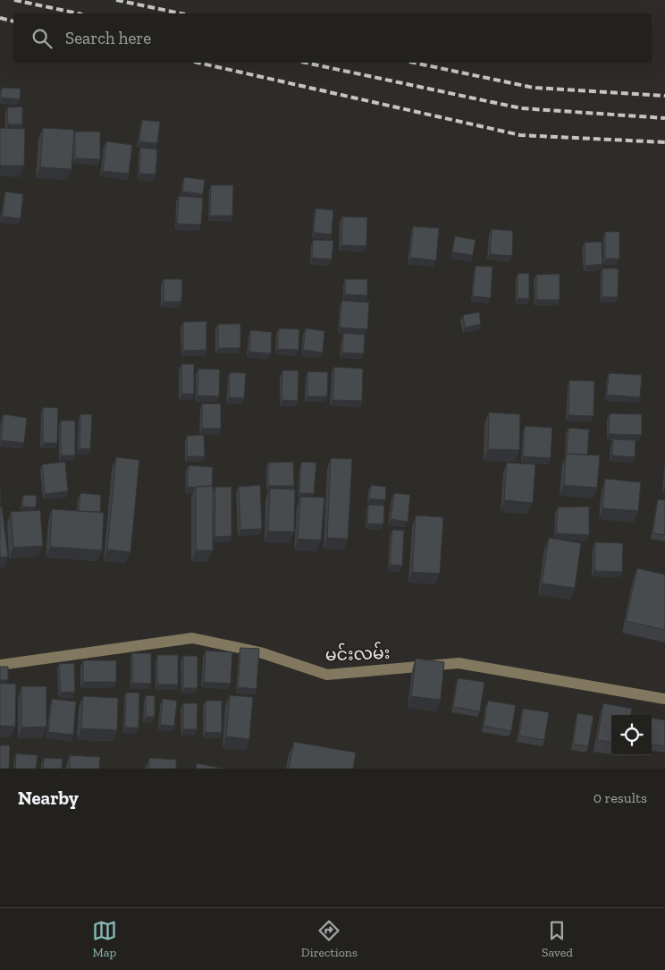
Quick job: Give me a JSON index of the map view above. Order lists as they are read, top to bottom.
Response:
{
  "streets": {
    "street": ["မင်းလမ်း"]
  },
  "page": {
    "search": "Search here",
    "heading": ["Nearby", "0 results"],
    "nav": ["Map", "Directions", "Saved"]
  }
}
